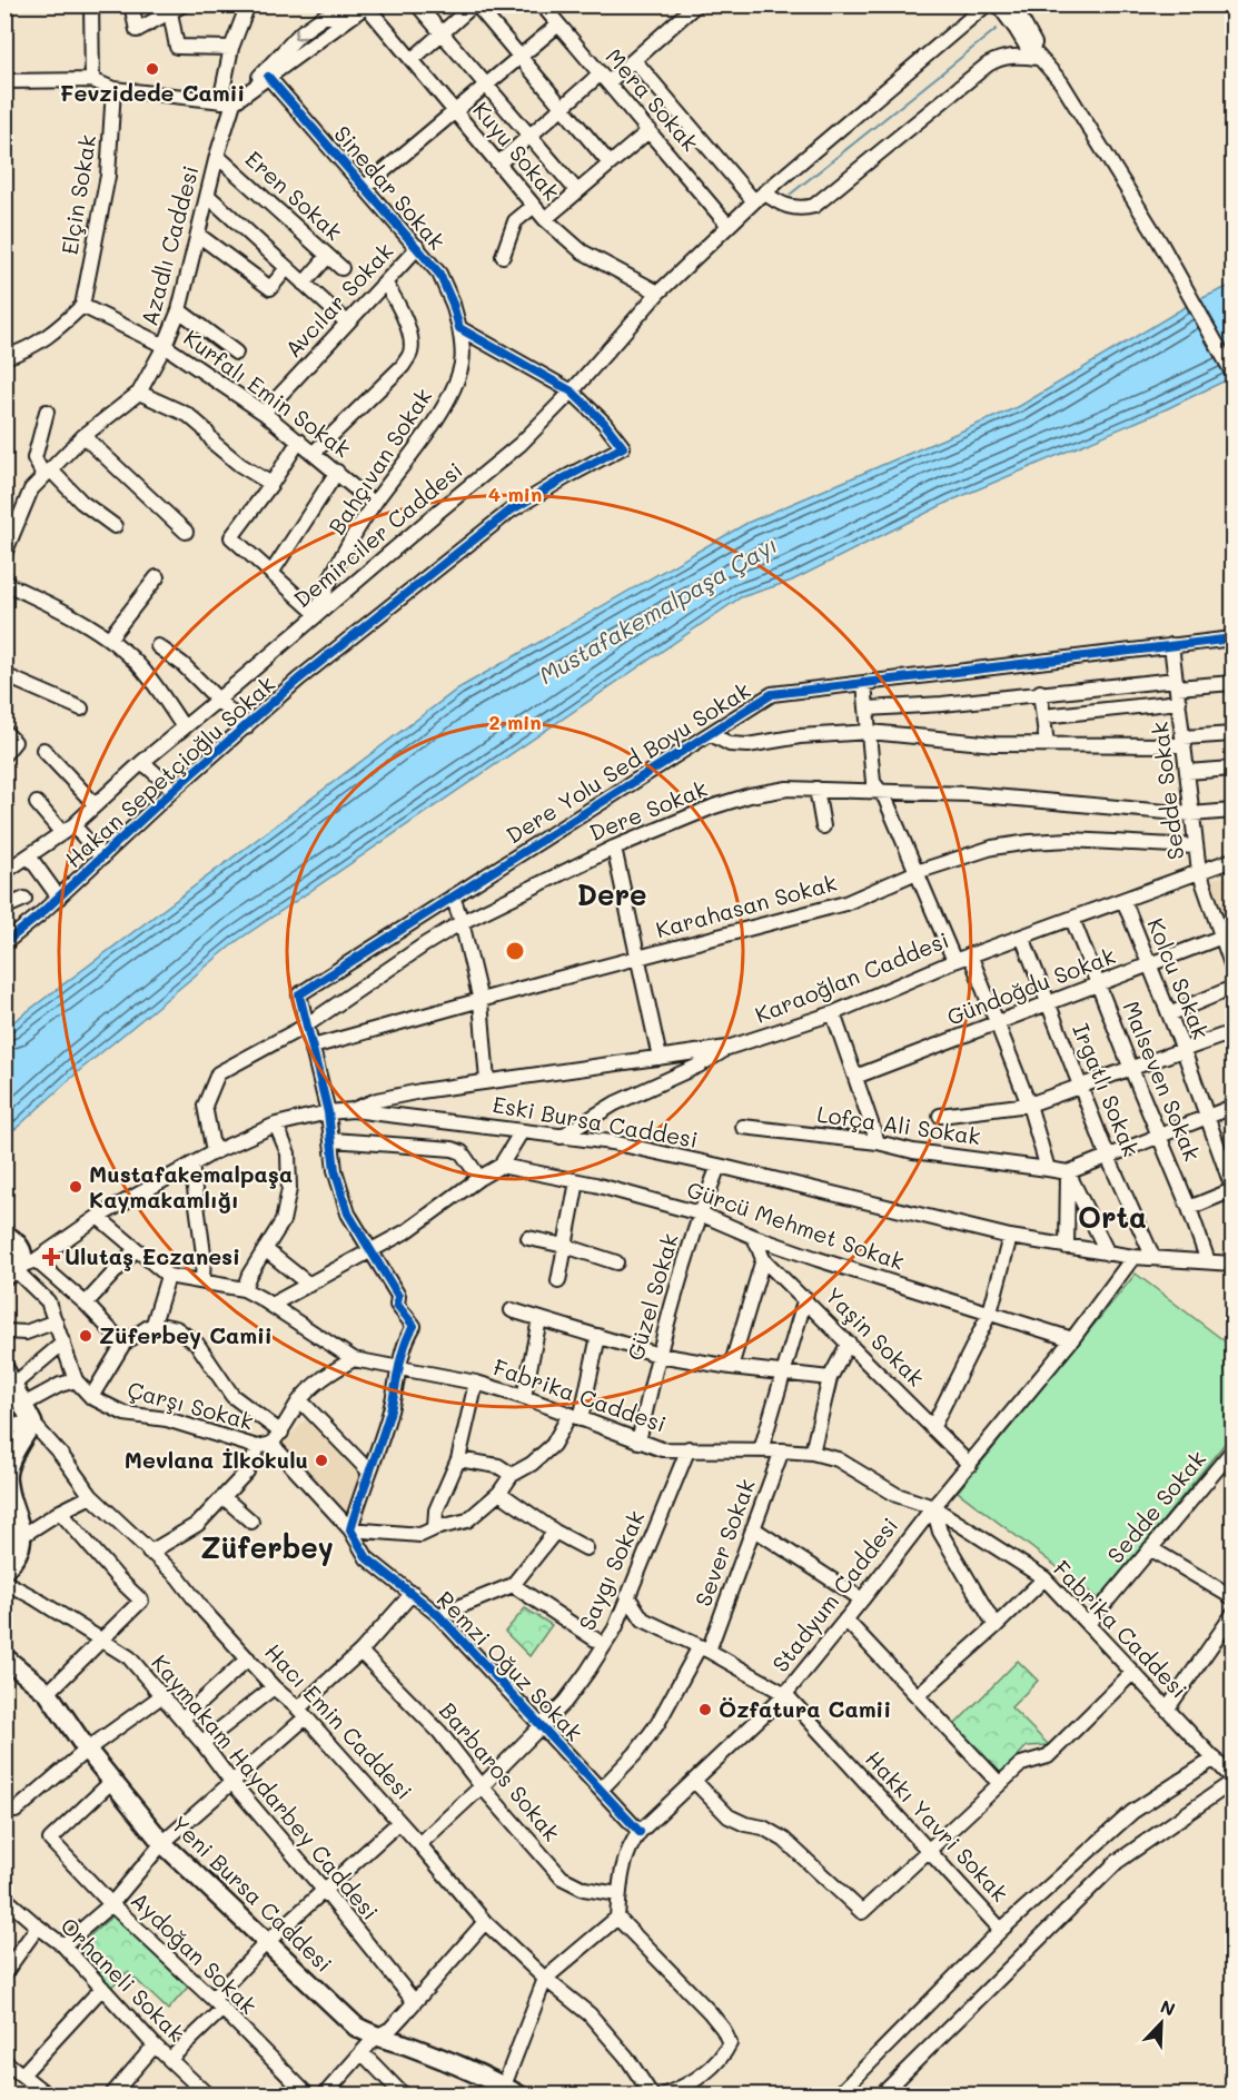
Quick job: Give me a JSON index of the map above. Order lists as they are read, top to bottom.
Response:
{
  "streets": {
    "main road": ["Hacı Emin Caddesi", "Yeni Bursa Caddesi"],
    "street": [
      "Mera Sokak",
      "Kuyu Sokak",
      "Sinedar Sokak",
      "Elçin Sokak",
      "Eren Sokak",
      "Azadlı Caddesi",
      "Avcılar Sokak",
      "Kurfalı Emin Sokak",
      "Bahçıvan Sokak",
      "Demirciler Caddesi",
      "Dere Yolu Sed Boyu Sokak",
      "Hakan Sepetçioğlu Sokak",
      "Sedde Sokak",
      "Dere Sokak",
      "Karahasan Sokak",
      "Karaoğlan Caddesi",
      "Kolcu Sokak",
      "Gündoğdu Sokak",
      "Malseven Sokak",
      "Irgatlı Sokak",
      "Eski Bursa Caddesi",
      "Lofça Ali Sokak",
      "Gürcü Mehmet Sokak",
      "Güzel Sokak",
      "Yaşin Sokak",
      "Fabrika Caddesi",
      "Çarşı Sokak",
      "Sever Sokak",
      "Saygı Sokak",
      "Stadyum Caddesi",
      "Remzi Oğuz Sokak",
      "Barbaros Sokak",
      "Kaymakam Haydarbey Caddesi",
      "Hakkı Yavri Sokak",
      "Aydoğan Sokak",
      "Orhaneli Sokak"
    ]
  },
  "crossings": [
    ["Mera Sokak", "Demirciler Caddesi"],
    ["Kuyu Sokak", "Azadlı Caddesi"],
    ["Kuyu Sokak", "Demirciler Caddesi"],
    ["Sinedar Sokak", "Avcılar Sokak"],
    ["Sinedar Sokak", "Bahçıvan Sokak"],
    ["Elçin Sokak", "Kurfalı Emin Sokak"],
    ["Eren Sokak", "Azadlı Caddesi"],
    ["Azadlı Caddesi", "Kurfalı Emin Sokak"],
    ["Avcılar Sokak", "Kurfalı Emin Sokak"],
    ["Kurfalı Emin Sokak", "Bahçıvan Sokak"],
    ["Bahçıvan Sokak", "Demirciler Caddesi"],
    ["Demirciler Caddesi", "Hakan Sepetçioğlu Sokak"],
    ["Dere Yolu Sed Boyu Sokak", "Sedde Sokak"],
    ["Dere Yolu Sed Boyu Sokak", "Dere Sokak"],
    ["Sedde Sokak", "Dere Sokak"],
    ["Sedde Sokak", "Karahasan Sokak"],
    ["Sedde Sokak", "Karaoğlan Caddesi"],
    ["Sedde Sokak", "Gündoğdu Sokak"],
    ["Sedde Sokak", "Fabrika Caddesi"],
    ["Dere Sokak", "Eski Bursa Caddesi"],
    ["Karaoğlan Caddesi", "Kolcu Sokak"],
    ["Karaoğlan Caddesi", "Malseven Sokak"],
    ["Karaoğlan Caddesi", "Irgatlı Sokak"],
    ["Karaoğlan Caddesi", "Eski Bursa Caddesi"],
    ["Kolcu Sokak", "Gündoğdu Sokak"],
    ["Gündoğdu Sokak", "Malseven Sokak"],
    ["Gündoğdu Sokak", "Irgatlı Sokak"],
    ["Malseven Sokak", "Eski Bursa Caddesi"],
    ["Irgatlı Sokak", "Eski Bursa Caddesi"],
    ["Eski Bursa Caddesi", "Güzel Sokak"],
    ["Eski Bursa Caddesi", "Çarşı Sokak"],
    ["Eski Bursa Caddesi", "Stadyum Caddesi"],
    ["Gürcü Mehmet Sokak", "Güzel Sokak"],
    ["Gürcü Mehmet Sokak", "Yaşin Sokak"],
    ["Gürcü Mehmet Sokak", "Stadyum Caddesi"],
    ["Güzel Sokak", "Fabrika Caddesi"],
    ["Yaşin Sokak", "Stadyum Caddesi"],
    ["Fabrika Caddesi", "Sever Sokak"],
    ["Fabrika Caddesi", "Saygı Sokak"],
    ["Fabrika Caddesi", "Stadyum Caddesi"],
    ["Çarşı Sokak", "Remzi Oğuz Sokak"],
    ["Sever Sokak", "Remzi Oğuz Sokak"],
    ["Sever Sokak", "Hakkı Yavri Sokak"],
    ["Saygı Sokak", "Remzi Oğuz Sokak"],
    ["Saygı Sokak", "Hacı Emin Caddesi"],
    ["Saygı Sokak", "Barbaros Sokak"],
    ["Stadyum Caddesi", "Remzi Oğuz Sokak"],
    ["Stadyum Caddesi", "Barbaros Sokak"],
    ["Stadyum Caddesi", "Hakkı Yavri Sokak"],
    ["Yeni Bursa Caddesi", "Aydoğan Sokak"]
  ],
  "districts": ["Dere", "Orta", "Züferbey"],
  "water": ["Mustafakemalpaşa Çayı"],
  "places": {
    "other": [
      "Fevzidede Camii",
      "Mustafakemalpaşa Kaymakamlığı",
      "Züferbey Camii",
      "Mevlana İlkokulu",
      "Özfatura Camii"
    ],
    "health": ["Ulutaş Eczanesi"]
  },
  "north": "top right",
  "rings": ["4 min", "2 min"]
}
